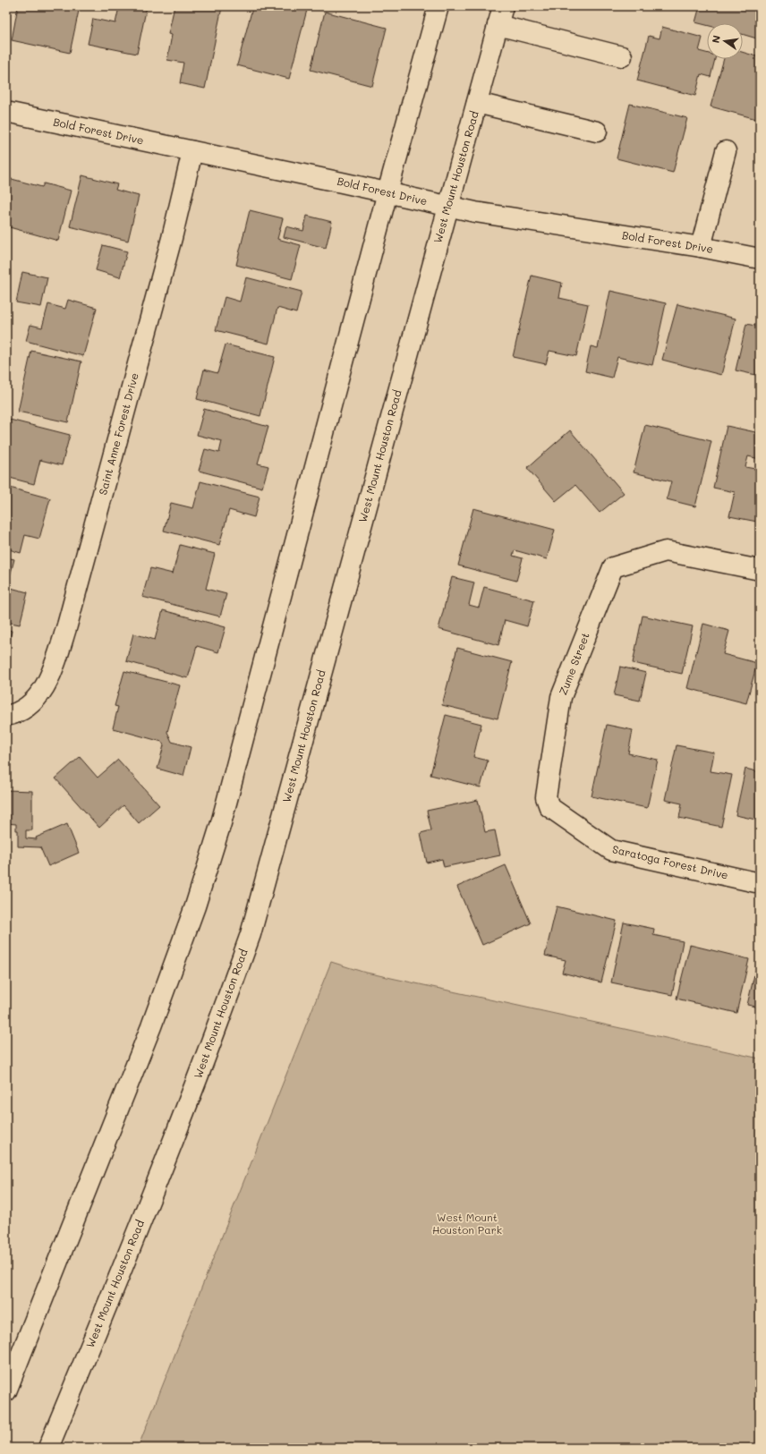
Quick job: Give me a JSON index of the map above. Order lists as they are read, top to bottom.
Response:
{
  "streets": {
    "main road": [
      "Bold Forest Drive",
      "West Mount Houston Road",
      "Saint Anne Forest Drive",
      "Zume Street",
      "Saratoga Forest Drive"
    ]
  },
  "crossings": [
    ["Bold Forest Drive", "West Mount Houston Road"],
    ["Bold Forest Drive", "Saint Anne Forest Drive"],
    ["Zume Street", "Saratoga Forest Drive"]
  ],
  "parks": ["West Mount Houston Park"],
  "north": "left"
}
